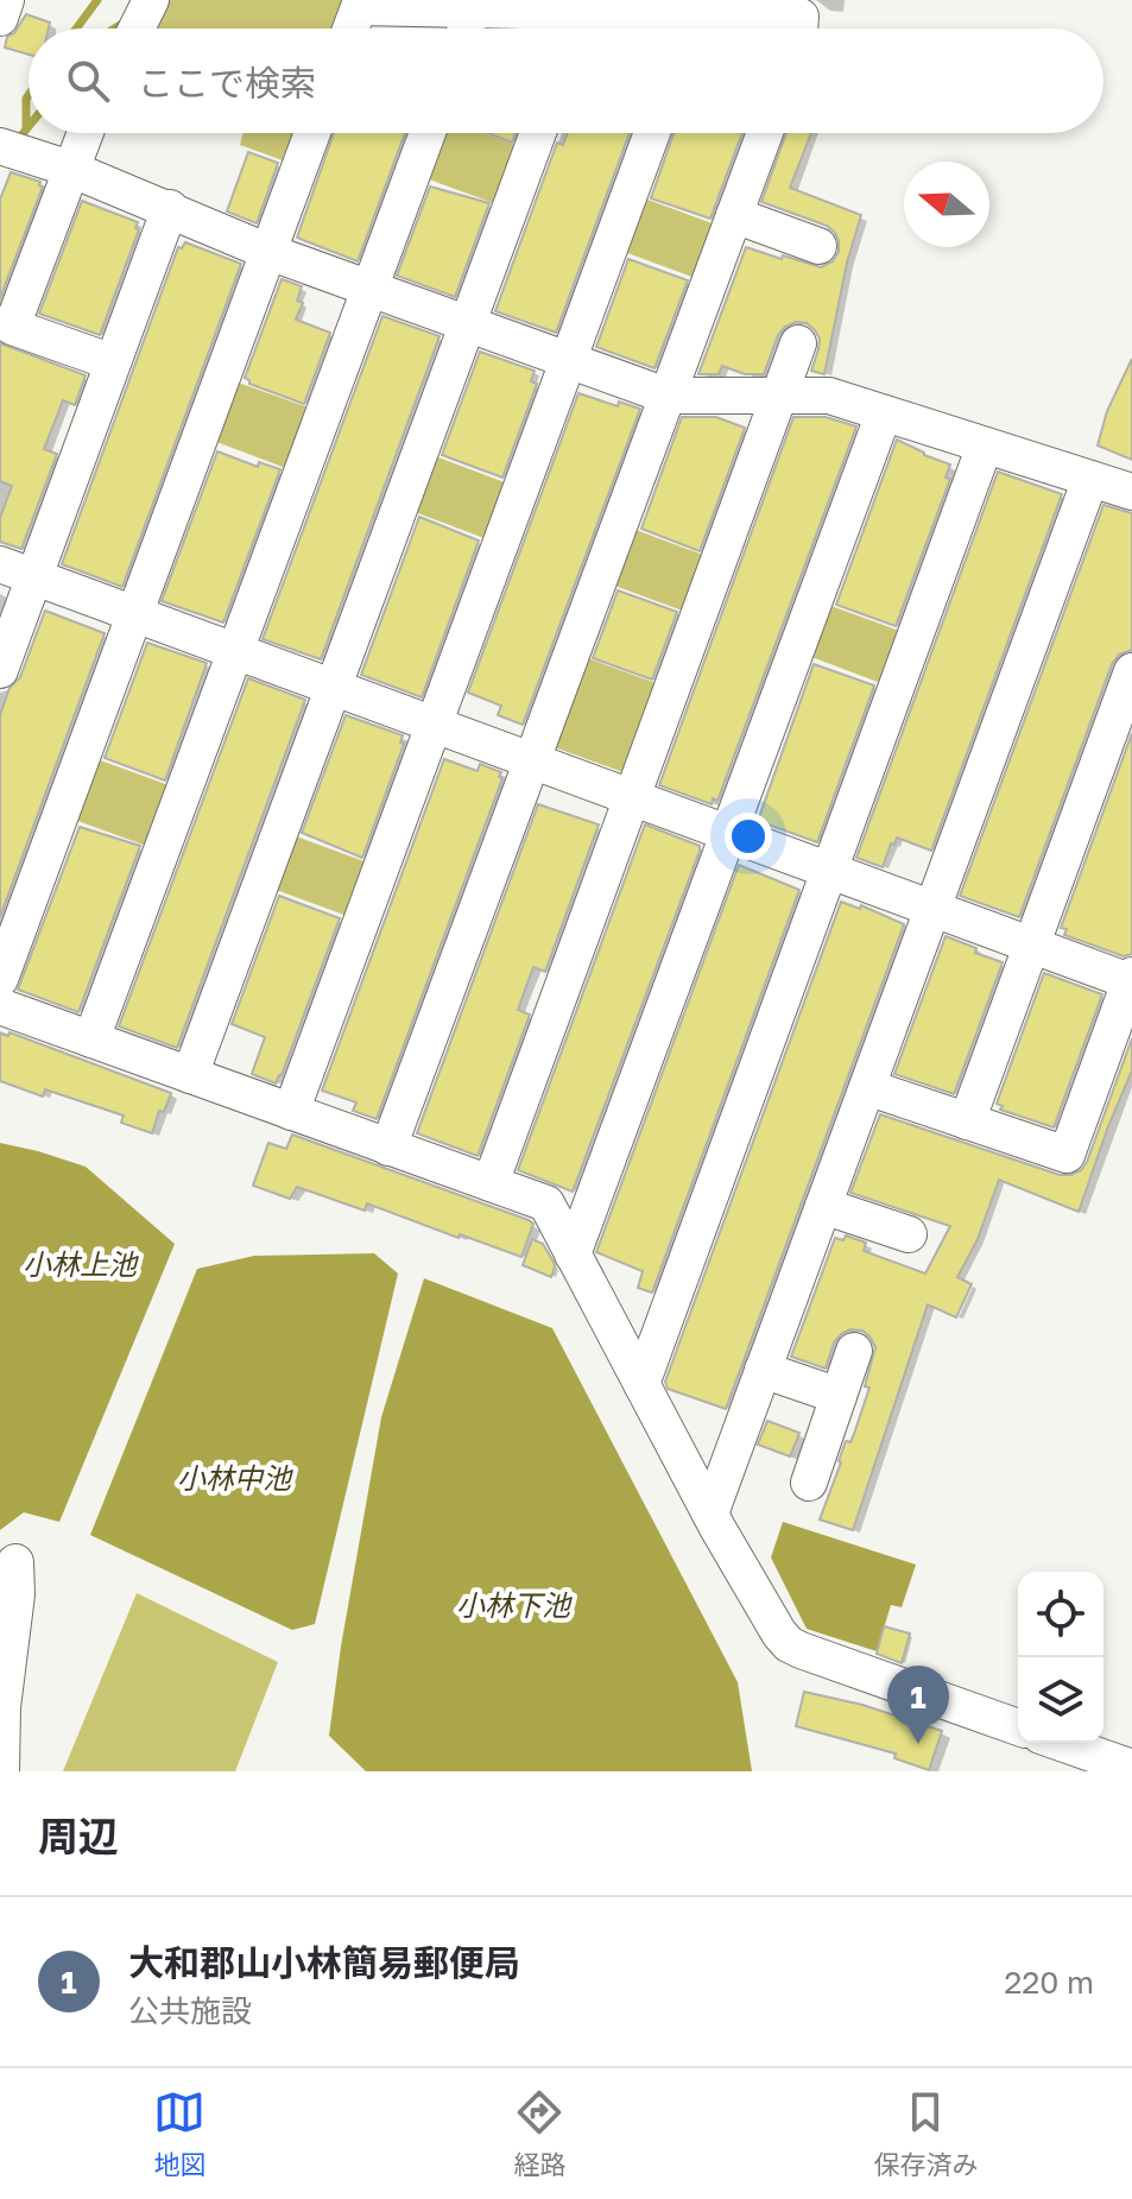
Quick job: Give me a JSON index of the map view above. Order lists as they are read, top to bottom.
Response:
{
  "water": ["小林上池", "小林中池", "小林下池"],
  "north": "left",
  "page": {
    "search": "ここで検索",
    "pins": "1",
    "heading": "周辺",
    "list": [
      {
        "mark": "1",
        "name": "大和郡山小林簡易郵便局",
        "note": "公共施設",
        "value": "220 m"
      }
    ],
    "nav": ["地図", "経路", "保存済み"]
  }
}
